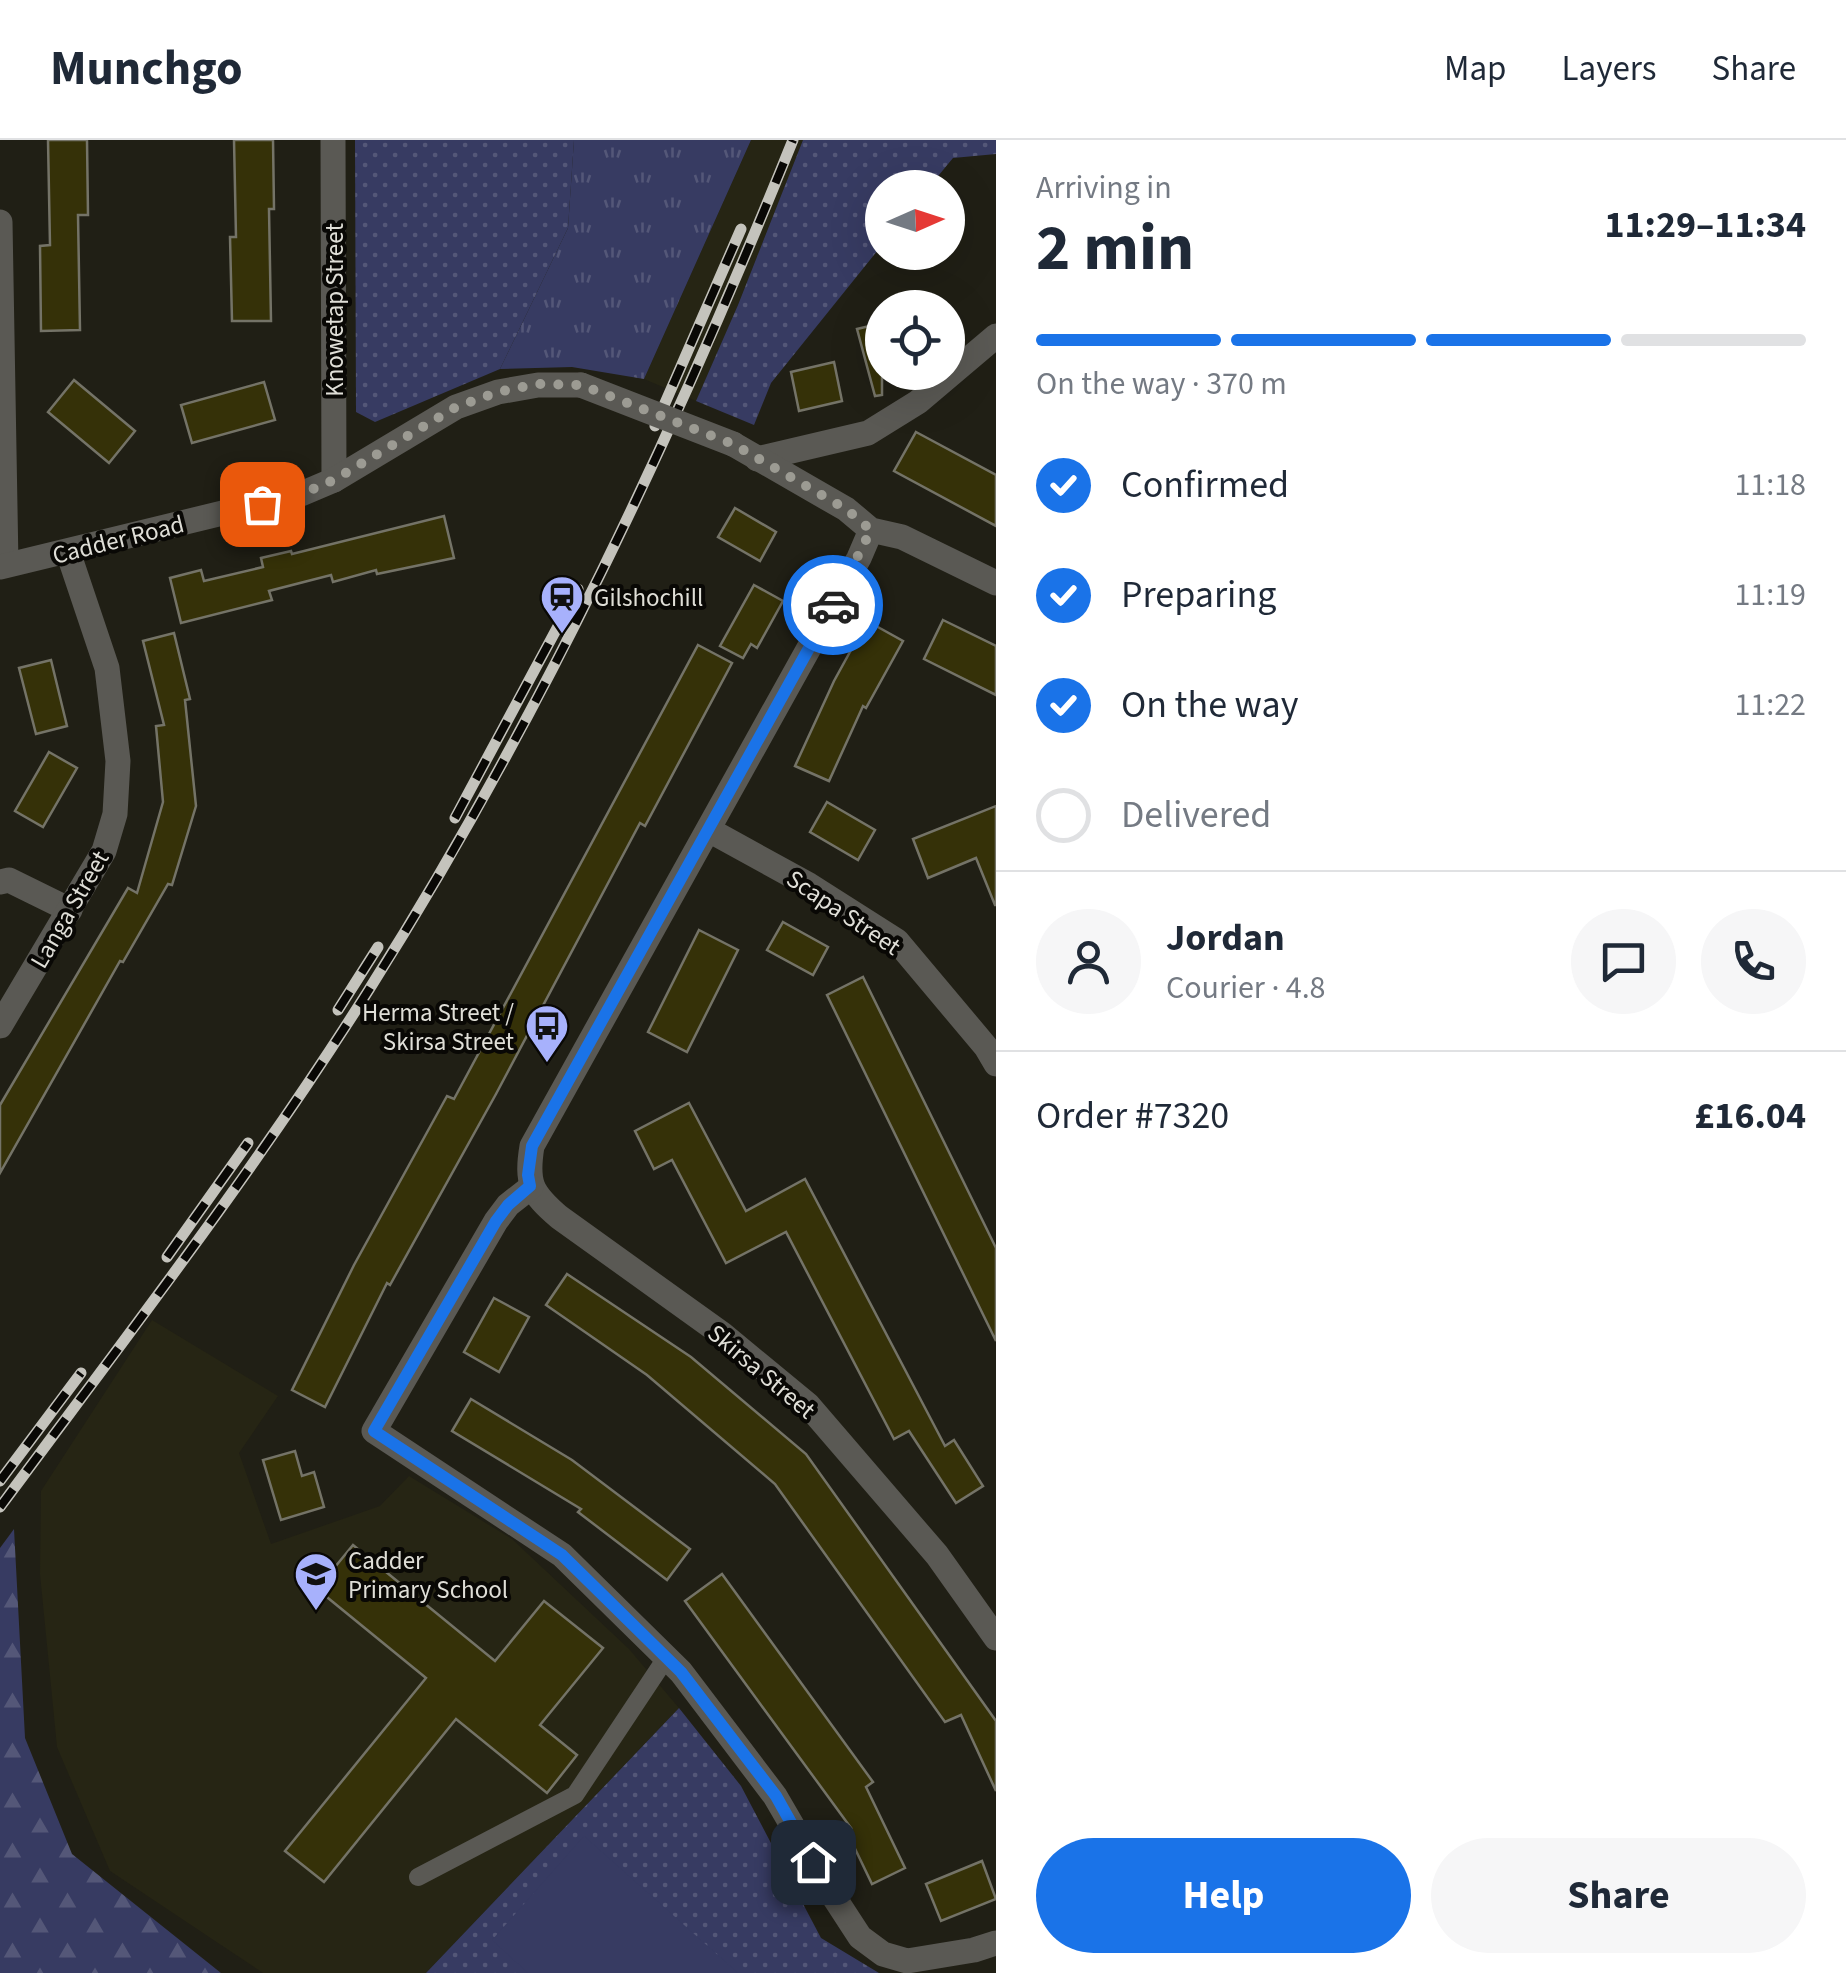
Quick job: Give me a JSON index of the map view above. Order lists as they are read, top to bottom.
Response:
{
  "streets": {
    "street": [
      "Knowetap Street",
      "Cadder Road",
      "Langa Street",
      "Scapa Street",
      "Skirsa Street"
    ]
  },
  "crossings": [
    ["Knowetap Street", "Cadder Road"],
    ["Cadder Road", "Langa Street"]
  ],
  "places": {
    "station": ["Gilshochill"],
    "bus stop": ["Herma Street / Skirsa Street"],
    "school or university": ["Cadder Primary School"]
  },
  "north": "right",
  "page": {
    "header": "Munchgo",
    "nav": ["Map", "Layers", "Share"],
    "heading": ["2 min", "Arriving in", "11:29–11:34"],
    "panel": [
      "Jordan",
      "Courier · 4.8",
      "Order #7320",
      "£16.04"
    ],
    "bar": "On the way · 370 m",
    "list": [
      ["Confirmed", "11:18"],
      ["Preparing", "11:19"],
      ["On the way", "11:22"],
      "Delivered"
    ],
    "buttons": ["Help", "Share"]
  }
}
